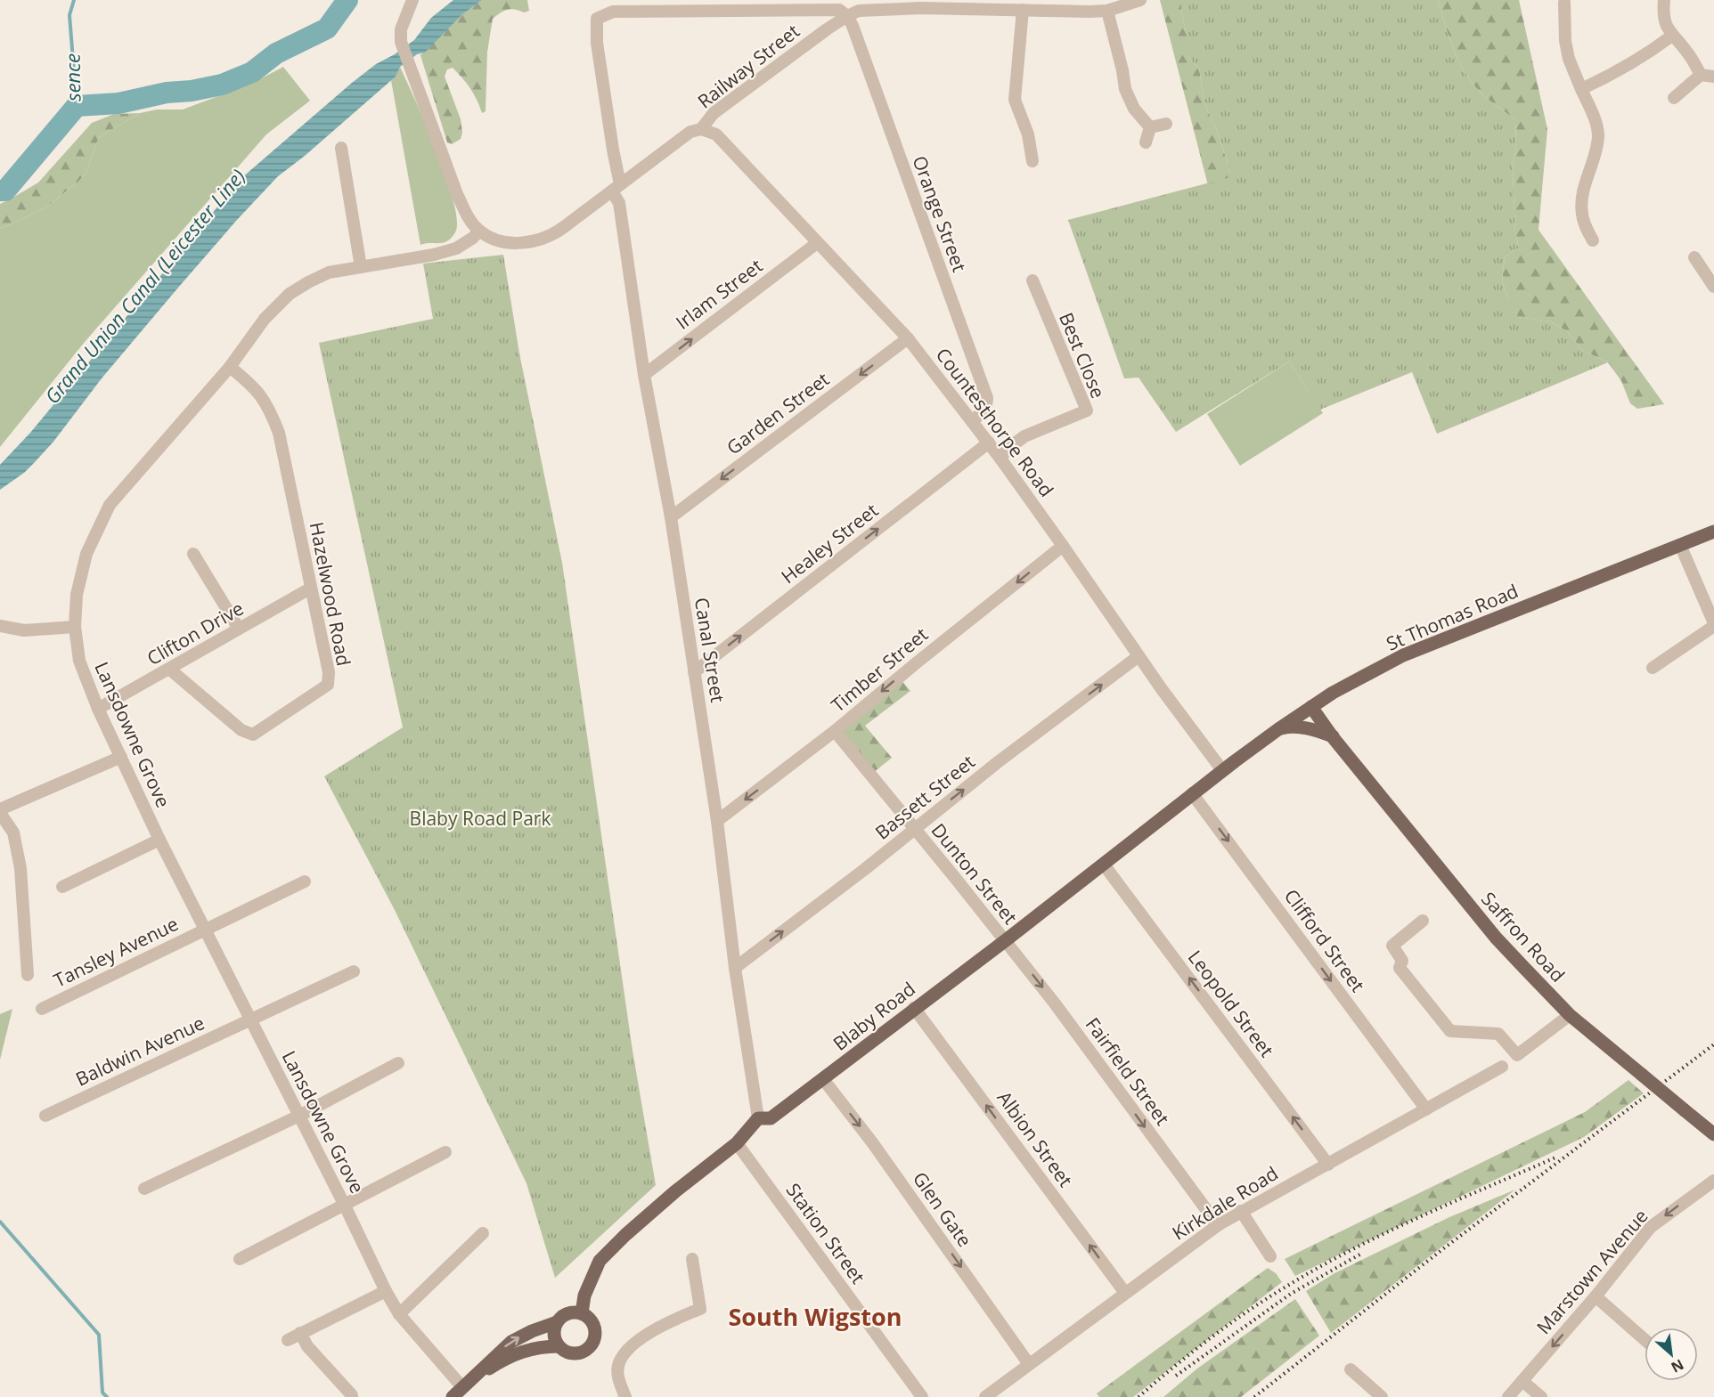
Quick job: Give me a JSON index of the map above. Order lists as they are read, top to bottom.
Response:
{
  "streets": {
    "main road": ["St Thomas Road", "Saffron Road", "Blaby Road"],
    "street": [
      "Railway Street",
      "Orange Street",
      "Irlam Street",
      "Best Close",
      "Garden Street",
      "Countesthorpe Road",
      "Healey Street",
      "Hazelwood Road",
      "Clifton Drive",
      "Canal Street",
      "Timber Street",
      "Lansdowne Grove",
      "Bassett Street",
      "Dunton Street",
      "Clifford Street",
      "Tansley Avenue",
      "Leopold Street",
      "Baldwin Avenue",
      "Fairfield Street",
      "Albion Street",
      "Kirkdale Road",
      "Glen Gate",
      "Station Street",
      "Marstown Avenue"
    ]
  },
  "crossings": [
    ["Railway Street", "Orange Street"],
    ["Railway Street", "Countesthorpe Road"],
    ["Railway Street", "Canal Street"],
    ["Orange Street", "Countesthorpe Road"],
    ["Orange Street", "Canal Street"],
    ["Irlam Street", "Countesthorpe Road"],
    ["Irlam Street", "Canal Street"],
    ["Best Close", "Countesthorpe Road"],
    ["Garden Street", "Countesthorpe Road"],
    ["Garden Street", "Canal Street"],
    ["Countesthorpe Road", "Healey Street"],
    ["Countesthorpe Road", "St Thomas Road"],
    ["Countesthorpe Road", "Timber Street"],
    ["Countesthorpe Road", "Bassett Street"],
    ["Countesthorpe Road", "Blaby Road"],
    ["Healey Street", "Canal Street"],
    ["Hazelwood Road", "Clifton Drive"],
    ["Hazelwood Road", "Lansdowne Grove"],
    ["St Thomas Road", "Saffron Road"],
    ["St Thomas Road", "Blaby Road"],
    ["Clifton Drive", "Lansdowne Grove"],
    ["Canal Street", "Timber Street"],
    ["Canal Street", "Bassett Street"],
    ["Canal Street", "Blaby Road"],
    ["Timber Street", "Dunton Street"],
    ["Lansdowne Grove", "Tansley Avenue"],
    ["Lansdowne Grove", "Baldwin Avenue"],
    ["Bassett Street", "Dunton Street"],
    ["Dunton Street", "Blaby Road"],
    ["Dunton Street", "Fairfield Street"],
    ["Clifford Street", "Blaby Road"],
    ["Clifford Street", "Kirkdale Road"],
    ["Leopold Street", "Blaby Road"],
    ["Leopold Street", "Kirkdale Road"],
    ["Blaby Road", "Fairfield Street"],
    ["Blaby Road", "Albion Street"],
    ["Blaby Road", "Glen Gate"],
    ["Blaby Road", "Station Street"],
    ["Fairfield Street", "Kirkdale Road"],
    ["Albion Street", "Kirkdale Road"],
    ["Kirkdale Road", "Glen Gate"]
  ],
  "one_way": [
    "Irlam Street",
    "Garden Street",
    "Healey Street",
    "Timber Street",
    "Bassett Street",
    "Clifford Street",
    "Leopold Street",
    "Fairfield Street",
    "Albion Street",
    "Glen Gate",
    "Marstown Avenue"
  ],
  "districts": ["South Wigston"],
  "water": ["sence", "Grand Union Canal (Leicester Line)"],
  "parks": ["Blaby Road Park"],
  "north": "bottom right"
}
